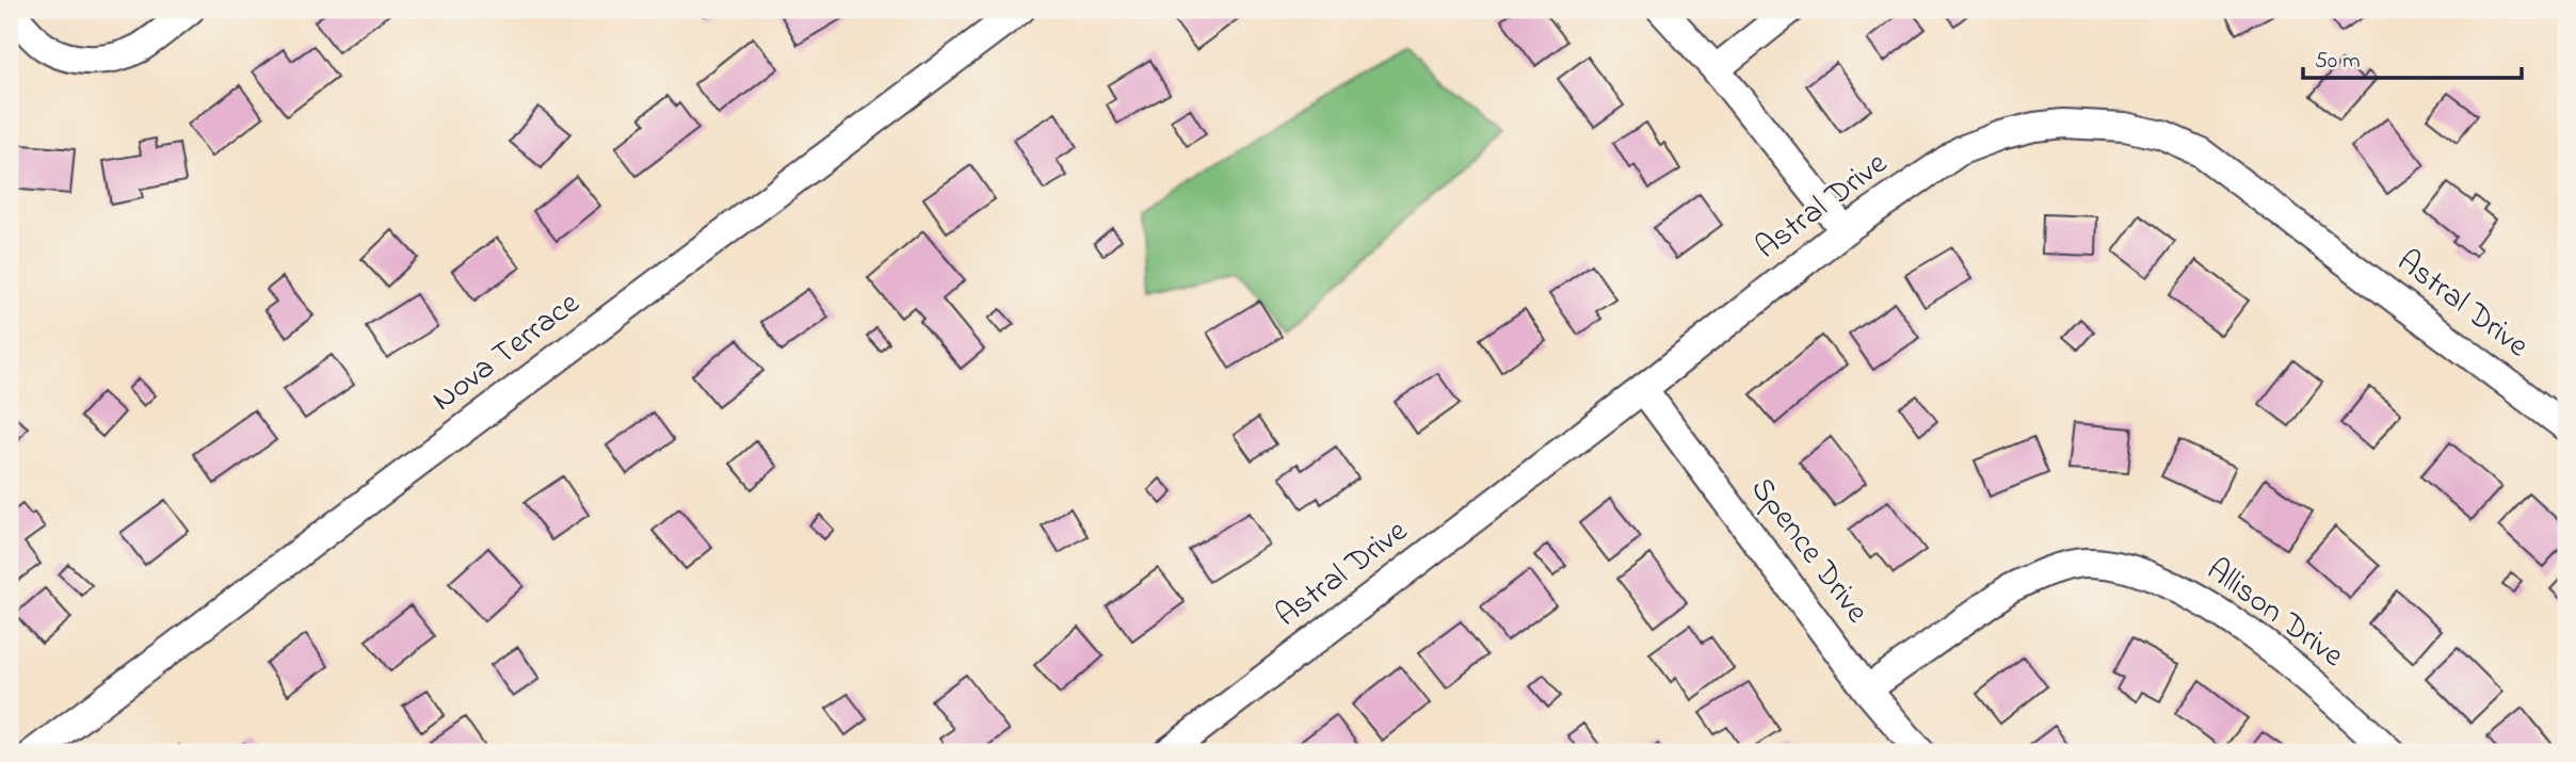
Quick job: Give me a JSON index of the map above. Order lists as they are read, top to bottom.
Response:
{
  "streets": {
    "street": [
      "Astral Drive",
      "Nova Terrace",
      "Spence Drive",
      "Allison Drive"
    ]
  },
  "crossings": [
    ["Astral Drive", "Spence Drive"],
    ["Spence Drive", "Allison Drive"]
  ],
  "scale_bar": "50 m"
}
